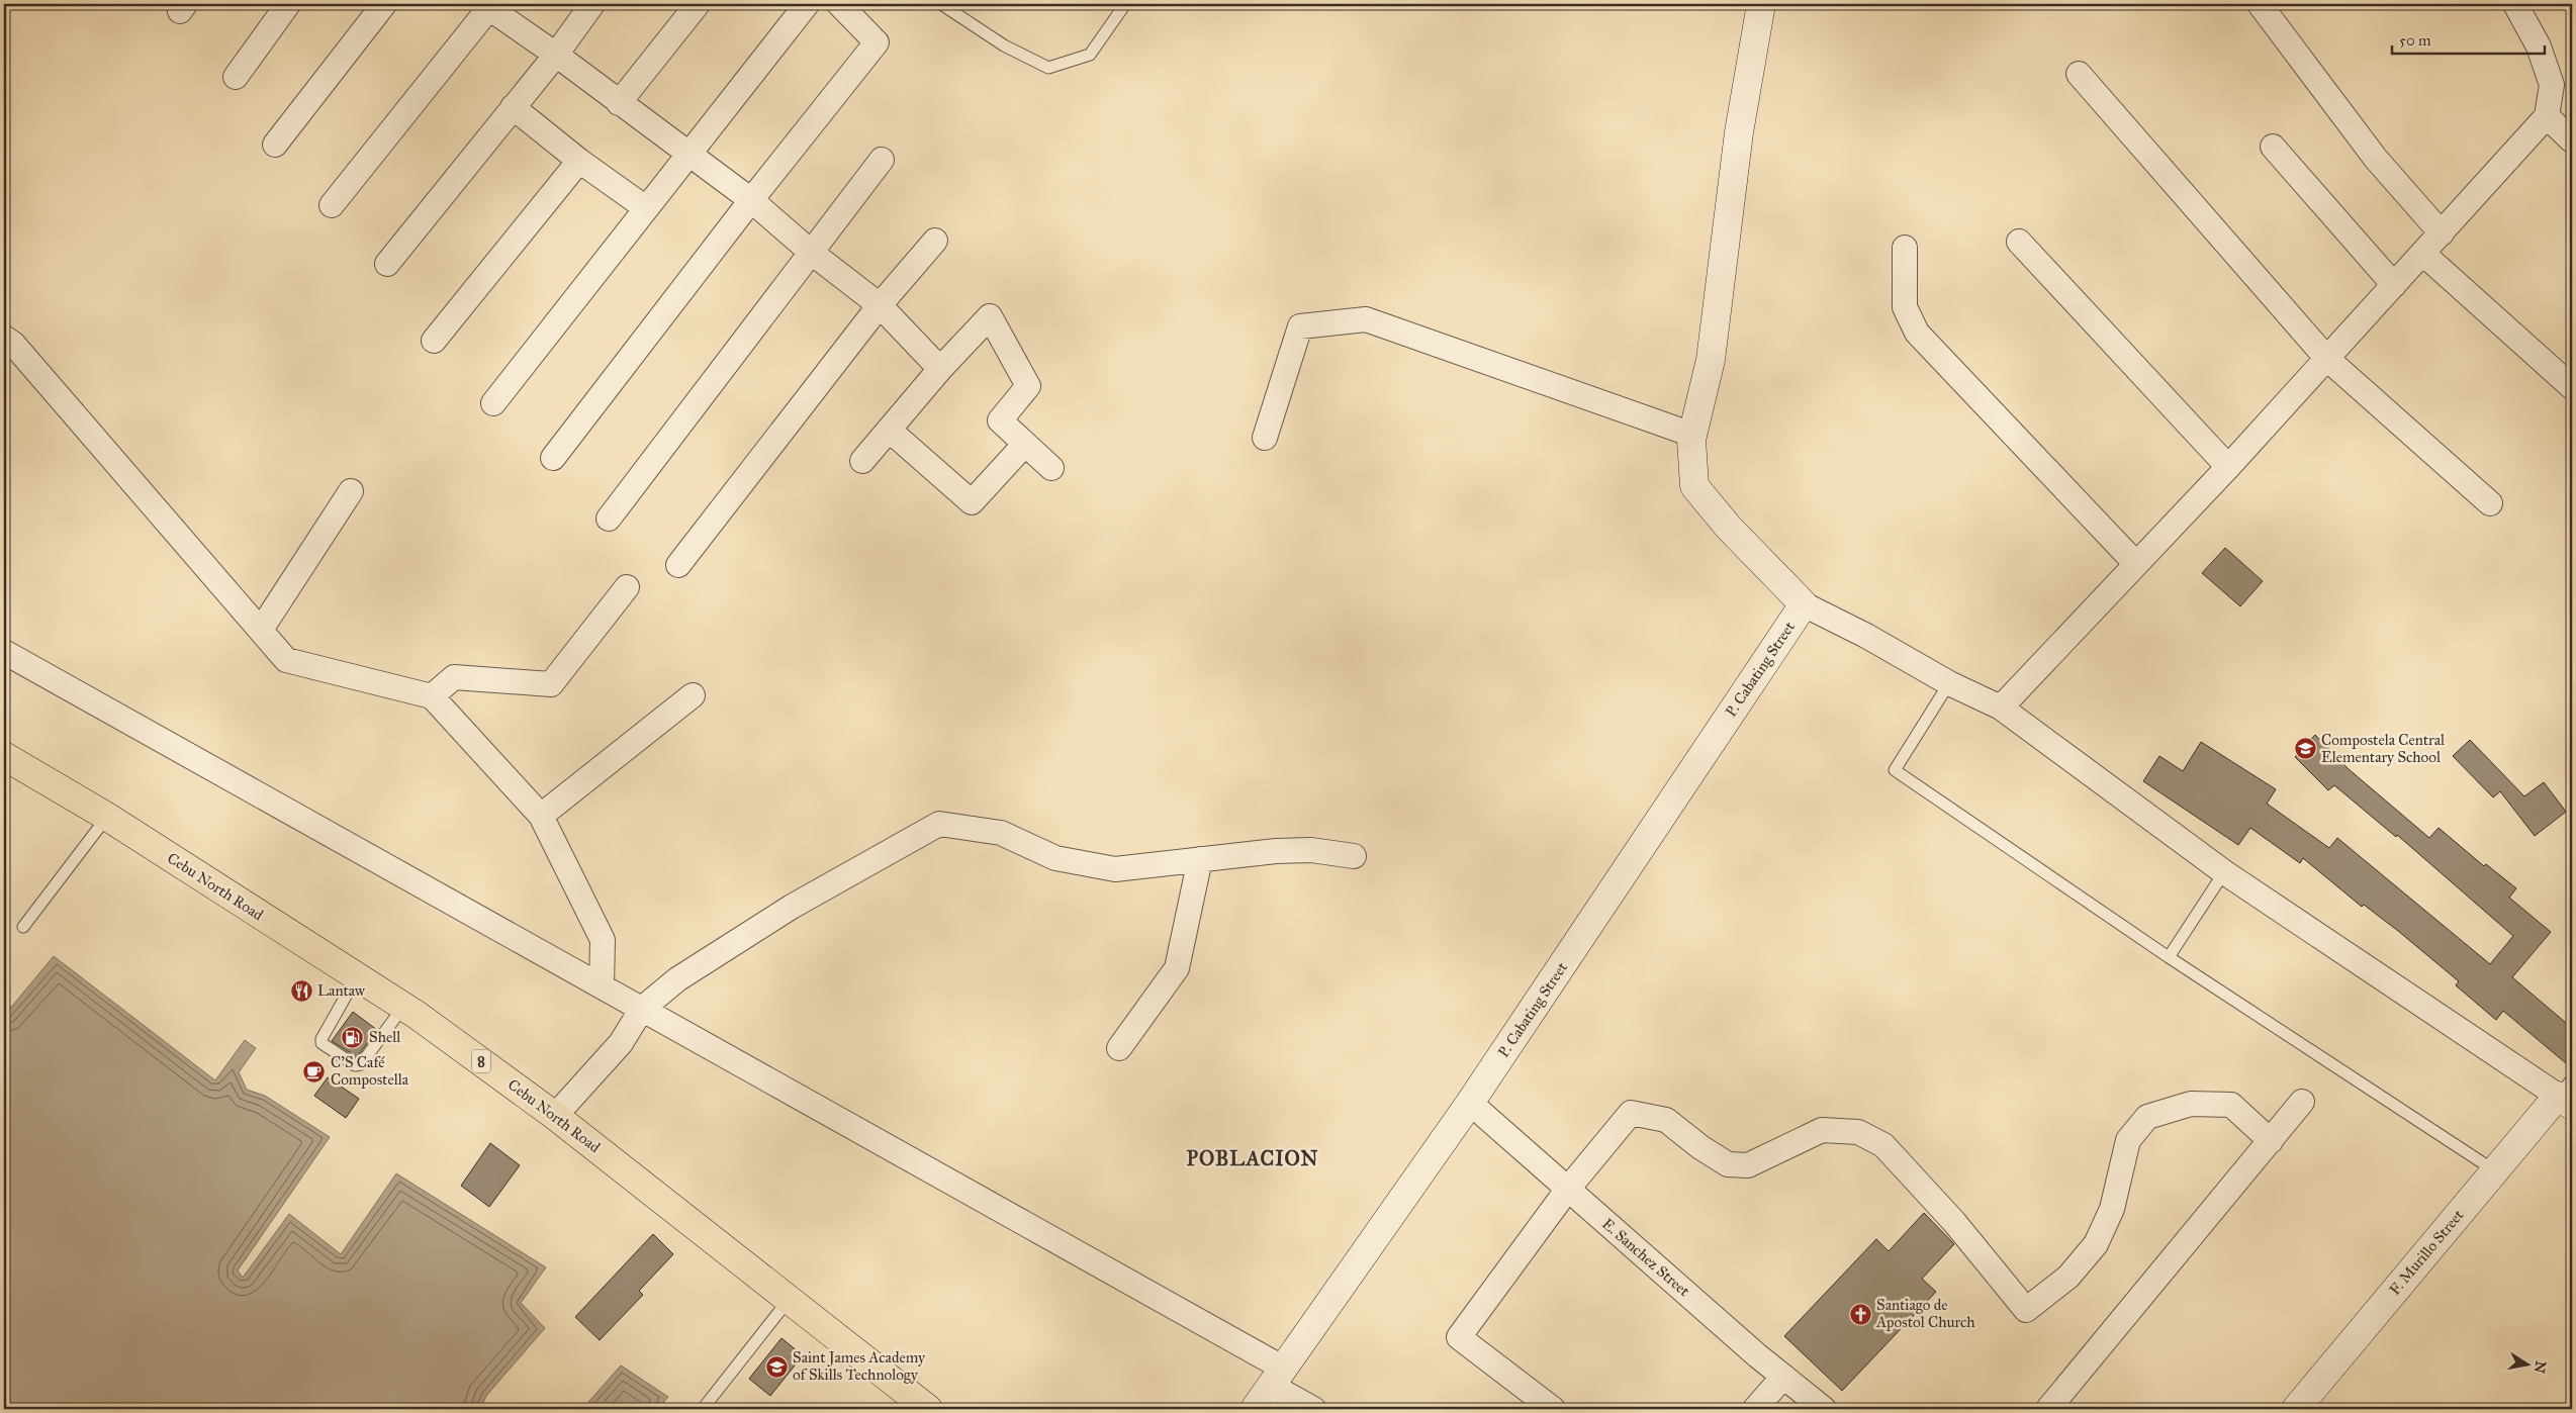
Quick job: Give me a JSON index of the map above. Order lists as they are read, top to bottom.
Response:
{
  "streets": {
    "highway": ["Cebu North Road", "8"],
    "street": ["P. Cabating Street", "F. Murillo Street", "E. Sanchez Street"]
  },
  "crossings": [
    ["P. Cabating Street", "E. Sanchez Street"]
  ],
  "districts": ["POBLACION"],
  "places": {
    "school or university": ["Compostela Central Elementary School", "Saint James Academy of Skills Technology"],
    "restaurant": ["Lantaw"],
    "fuel station": ["Shell"],
    "cafe": ["C'S Café Compostella"],
    "church": ["Santiago de Apostol Church"]
  },
  "scale_bar": "50 m",
  "north": "right"
}
